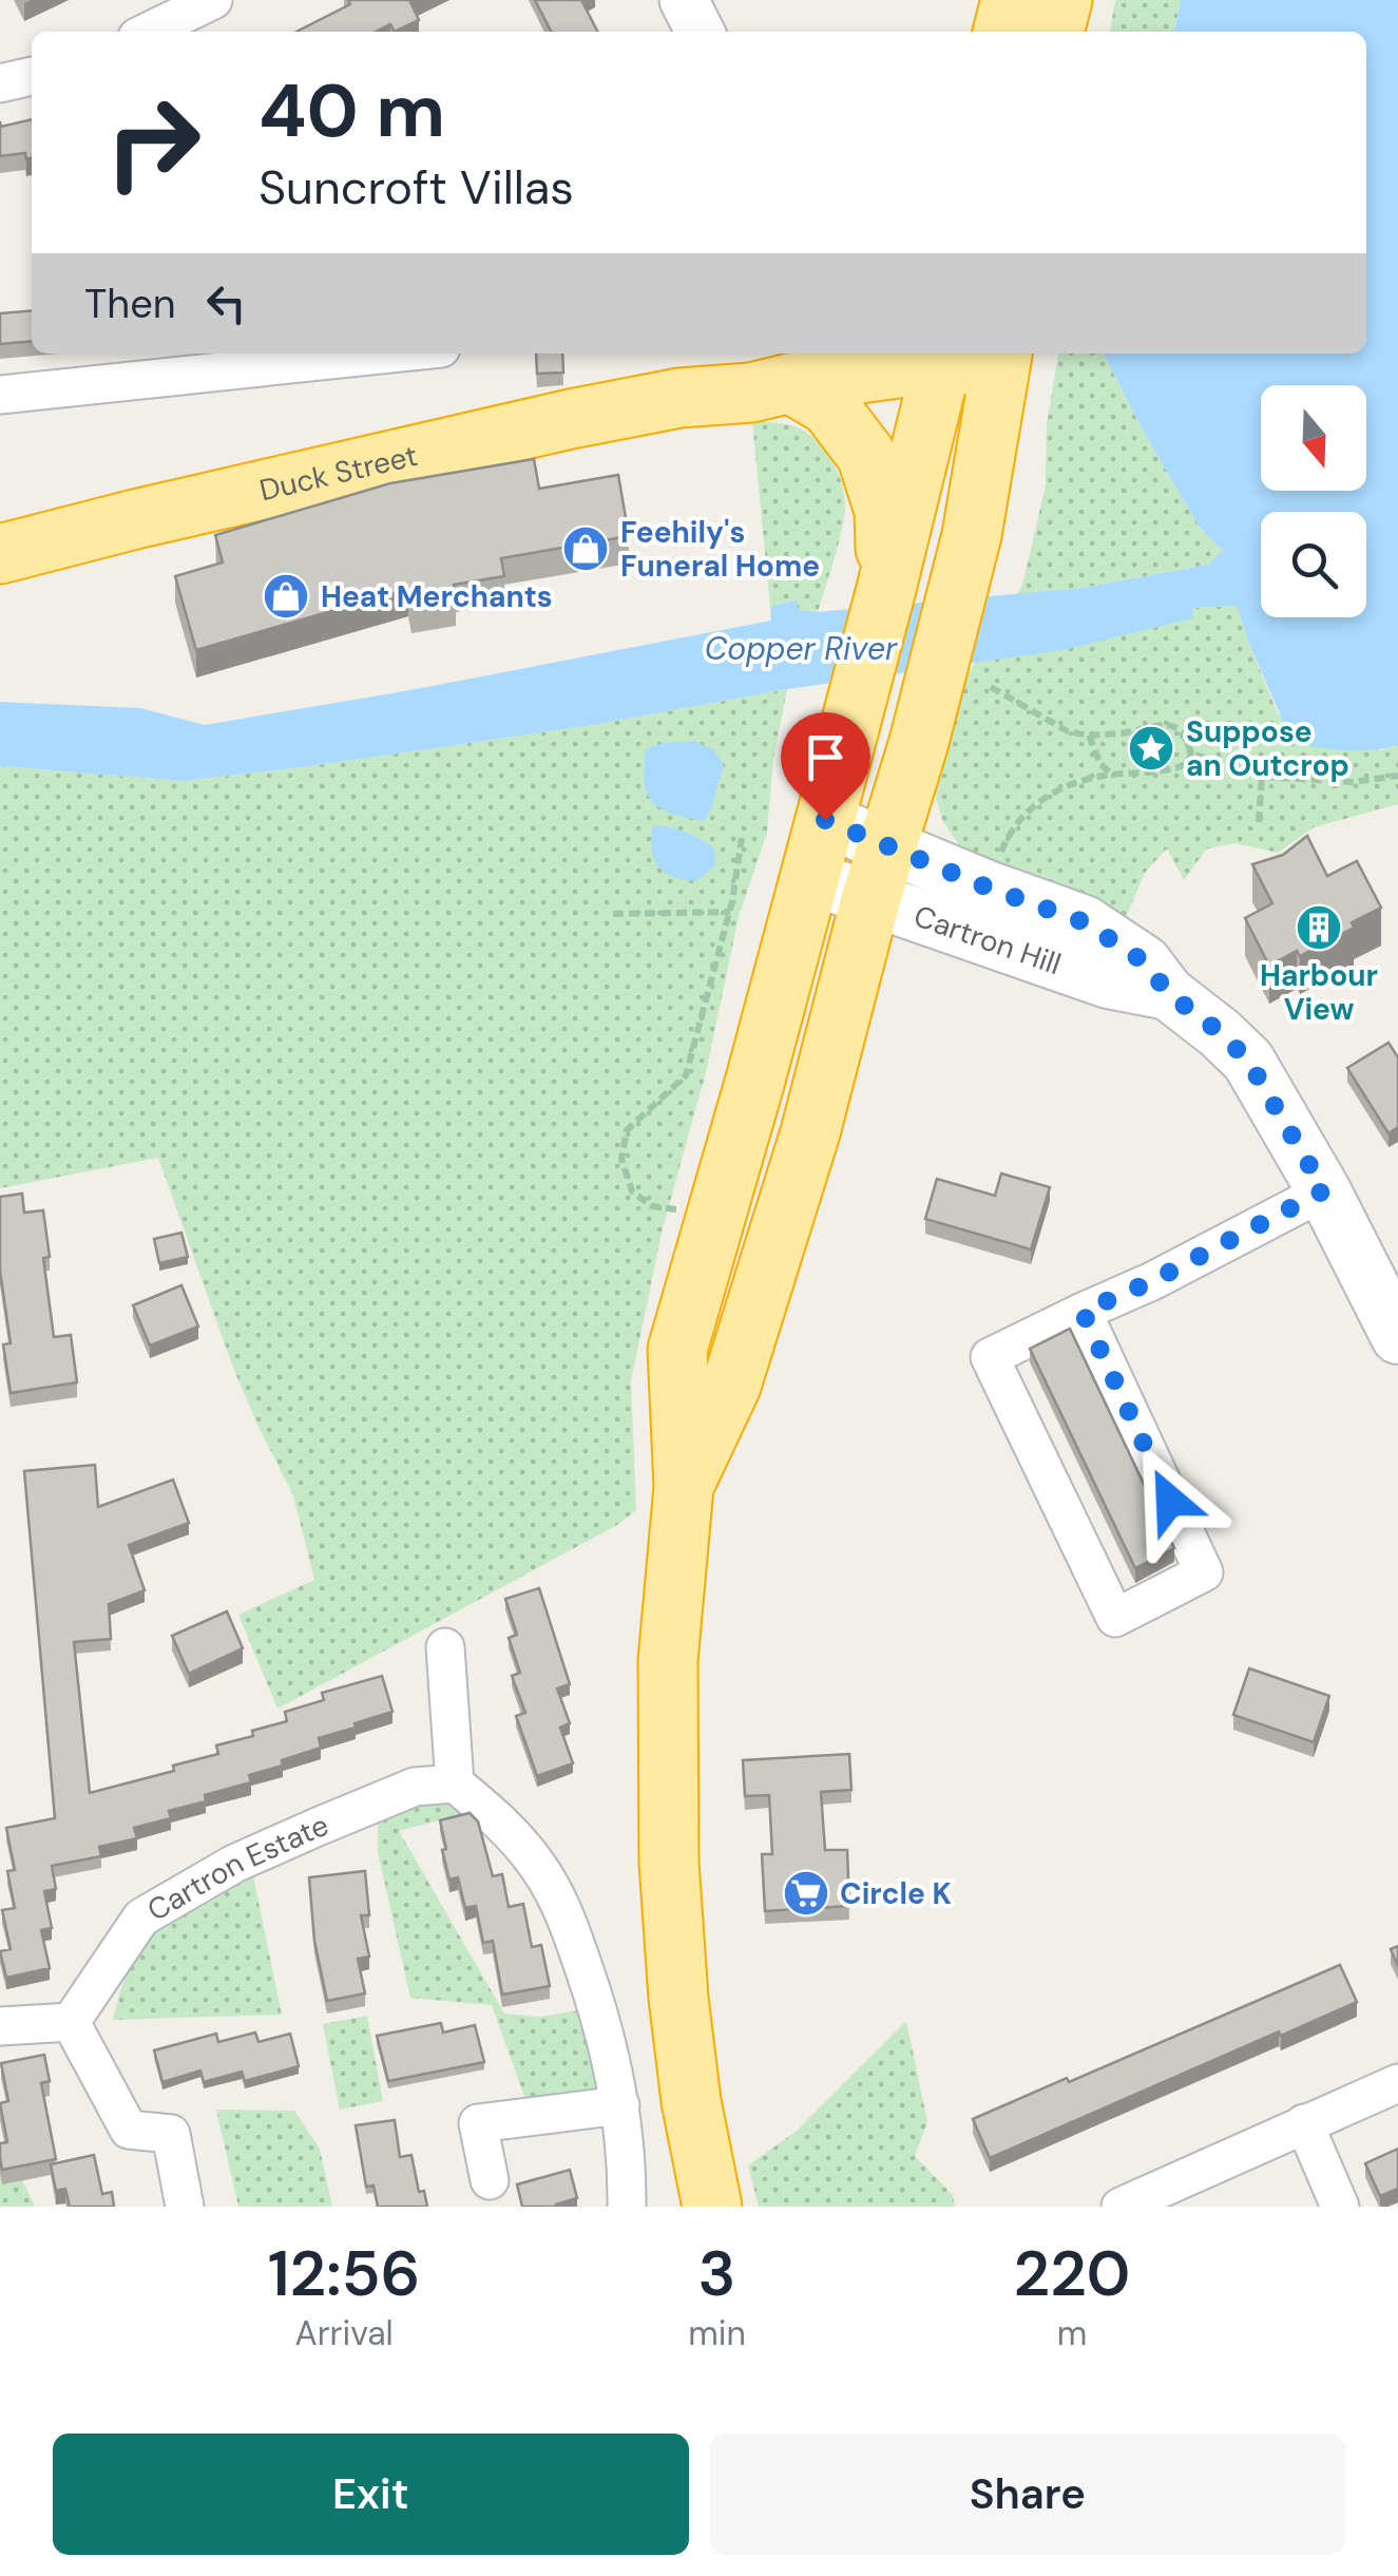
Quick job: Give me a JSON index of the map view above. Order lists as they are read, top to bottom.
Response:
{
  "streets": {
    "highway": ["Duck Street"],
    "main road": ["Cartron Hill"],
    "street": ["Cartron Estate"]
  },
  "water": ["Copper River"],
  "places": {
    "shop": ["Feehily's Funeral Home", "Heat Merchants"],
    "place": ["Suppose an Outcrop"],
    "building": ["Harbour View"],
    "supermarket": ["Circle K"]
  },
  "north": "bottom",
  "page": {
    "turn": ["40 m", "Suncroft Villas"],
    "then": "Then",
    "eta": [
      "12:56",
      "Arrival",
      "3",
      "min",
      "220",
      "m"
    ],
    "buttons": ["Exit", "Share"]
  }
}
